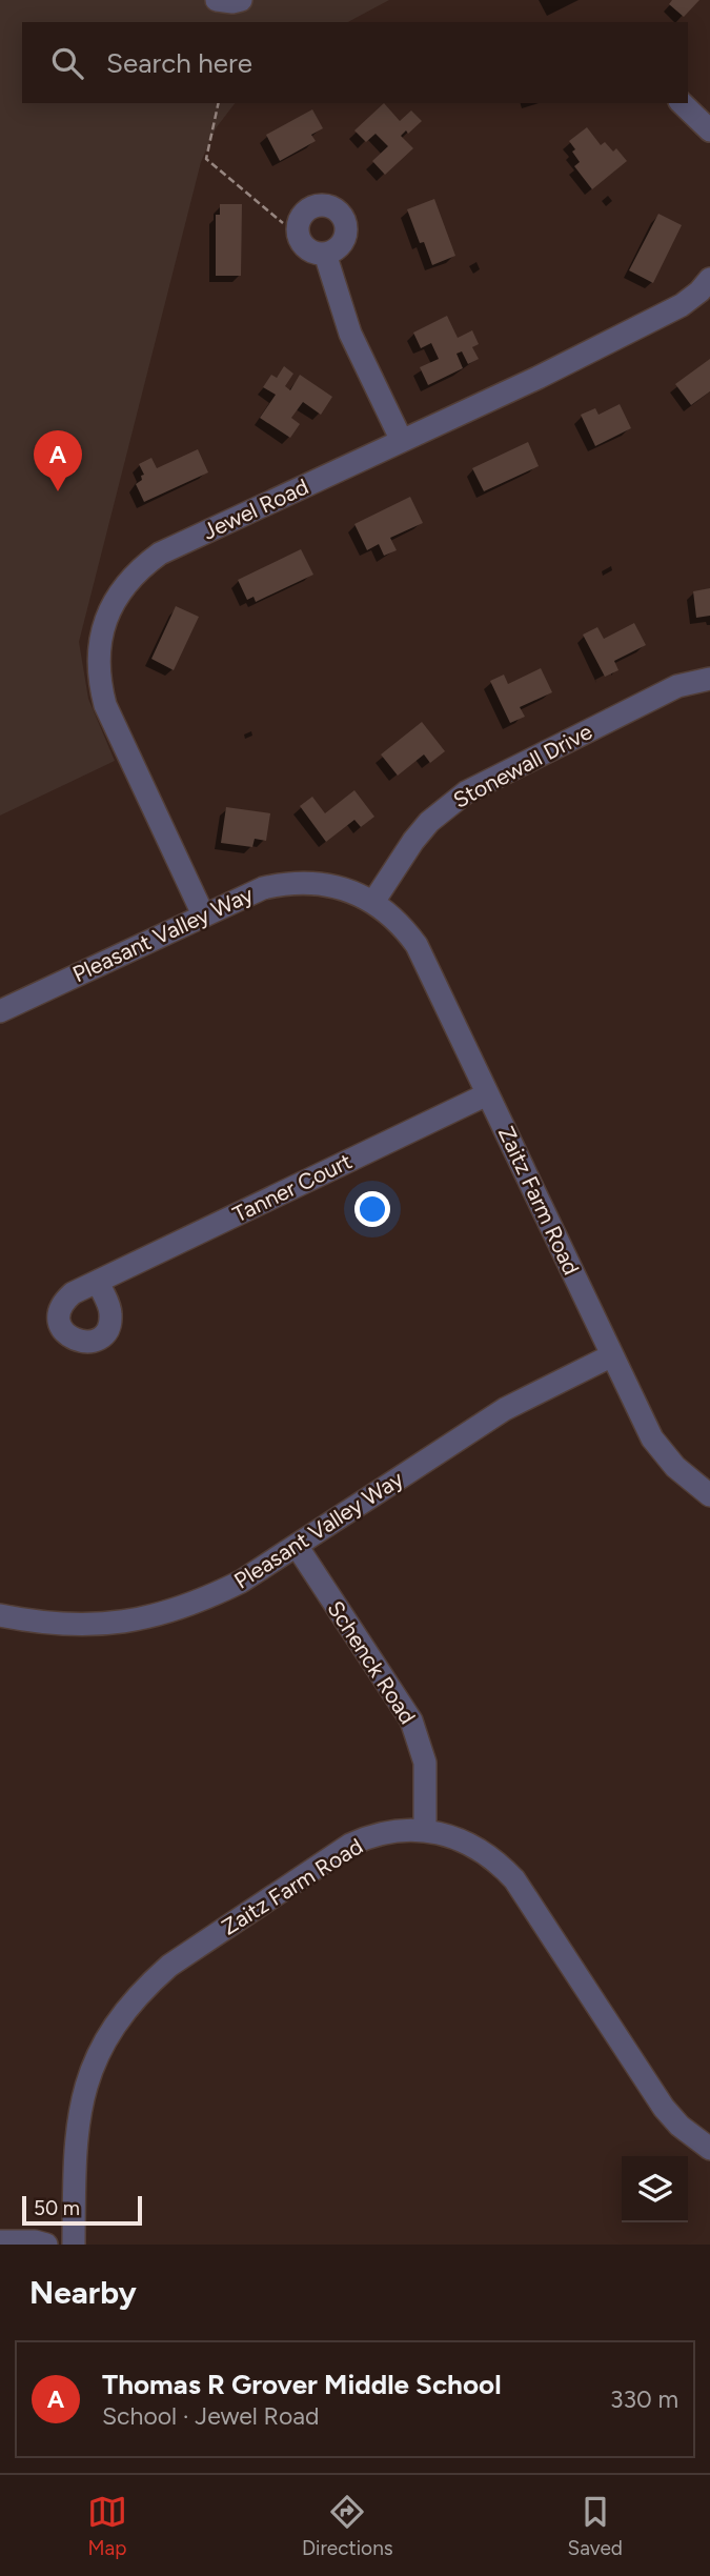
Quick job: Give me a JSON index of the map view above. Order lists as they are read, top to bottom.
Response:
{
  "streets": {
    "street": [
      "Jewel Road",
      "Stonewall Drive",
      "Pleasant Valley Way",
      "Tanner Court",
      "Zaitz Farm Road",
      "Schenck Road"
    ]
  },
  "crossings": [
    ["Jewel Road", "Pleasant Valley Way"],
    ["Stonewall Drive", "Pleasant Valley Way"],
    ["Stonewall Drive", "Zaitz Farm Road"],
    ["Pleasant Valley Way", "Zaitz Farm Road"],
    ["Pleasant Valley Way", "Schenck Road"],
    ["Tanner Court", "Zaitz Farm Road"],
    ["Zaitz Farm Road", "Schenck Road"]
  ],
  "scale_bar": "50 m",
  "page": {
    "search": "Search here",
    "pins": "A",
    "scale": "50 m",
    "heading": "Nearby",
    "list": [
      {
        "mark": "A",
        "name": "Thomas R Grover Middle School",
        "note": "School · Jewel Road",
        "value": "330 m"
      }
    ],
    "nav": ["Map", "Directions", "Saved"]
  }
}
